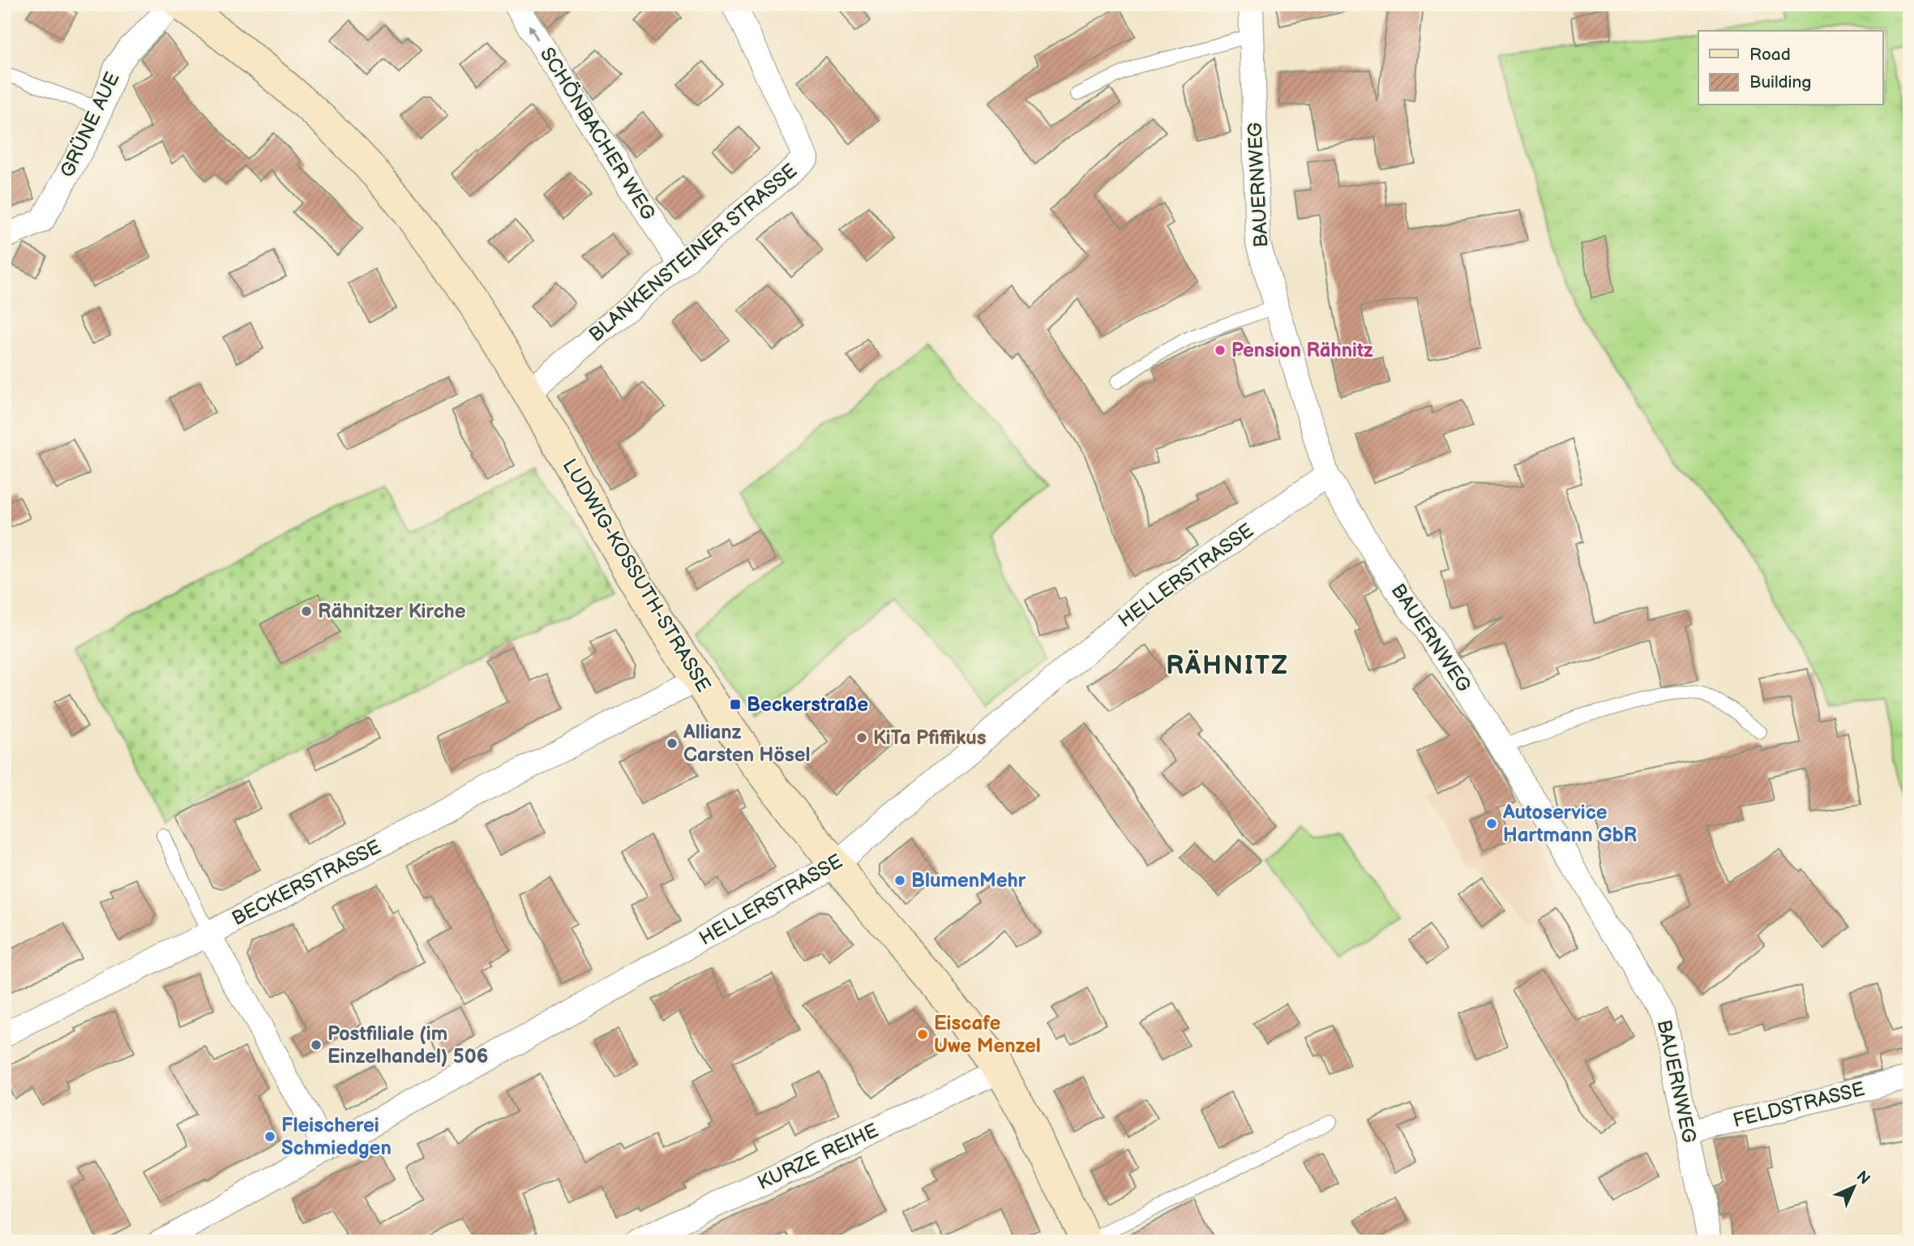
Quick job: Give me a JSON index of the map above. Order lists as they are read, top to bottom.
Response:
{
  "streets": {
    "street": [
      "GRÜNE AUE",
      "SCHÖNBACHER WEG",
      "BAUERNWEG",
      "BLANKENSTEINER STRASSE",
      "LUDWIG-KOSSUTH-STRASSE",
      "HELLERSTRASSE",
      "BECKERSTRASSE",
      "FELDSTRASSE",
      "KURZE REIHE"
    ]
  },
  "crossings": [
    ["SCHÖNBACHER WEG", "BLANKENSTEINER STRASSE"],
    ["BAUERNWEG", "HELLERSTRASSE"],
    ["BAUERNWEG", "FELDSTRASSE"],
    ["BLANKENSTEINER STRASSE", "LUDWIG-KOSSUTH-STRASSE"],
    ["LUDWIG-KOSSUTH-STRASSE", "HELLERSTRASSE"],
    ["LUDWIG-KOSSUTH-STRASSE", "BECKERSTRASSE"],
    ["LUDWIG-KOSSUTH-STRASSE", "KURZE REIHE"]
  ],
  "one_way": ["SCHÖNBACHER WEG"],
  "districts": ["RÄHNITZ"],
  "places": {
    "other": [
      "Pension Rähnitz",
      "Rähnitzer Kirche",
      "KiTa Pfiffikus",
      "Allianz Carsten Hösel",
      "Autoservice Hartmann GbR",
      "BlumenMehr",
      "Eiscafe Uwe Menzel",
      "Postfiliale (im Einzelhandel) 506",
      "Fleischerei Schmiedgen"
    ],
    "transit": ["Beckerstraße"]
  },
  "legend": ["Road", "Building"],
  "north": "top right"
}
